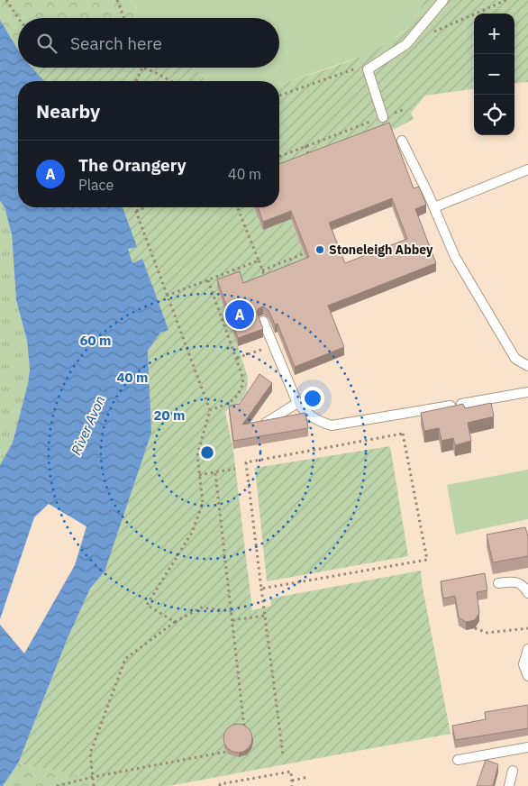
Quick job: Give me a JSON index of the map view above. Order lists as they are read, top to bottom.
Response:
{
  "water": ["River Avon"],
  "places": ["Stoneleigh Abbey"],
  "page": {
    "map_buttons": ["+", "−"],
    "search": "Search here",
    "heading": "Nearby",
    "list": [
      {
        "mark": "A",
        "name": "The Orangery",
        "note": "Place",
        "value": "40 m"
      }
    ],
    "pins": "A"
  },
  "rings": ["60 m", "40 m", "20 m"]
}
